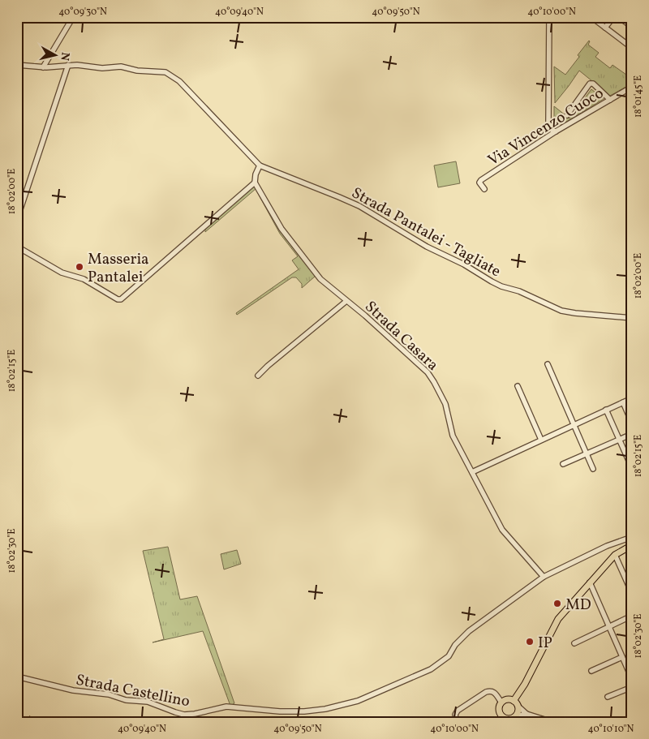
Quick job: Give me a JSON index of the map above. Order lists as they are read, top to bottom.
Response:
{
  "streets": {
    "street": [
      "Via Vincenzo Cuoco",
      "Strada Pantalei - Tagliate",
      "Strada Casara",
      "Strada Castellino"
    ]
  },
  "crossings": [
    ["Strada Casara", "Strada Castellino"]
  ],
  "places": ["Masseria Pantalei", "MD", "IP"],
  "north": "right",
  "coordinates": [
    "40°09'30\"N",
    "40°09'40\"N",
    "40°09'50\"N",
    "40°10'00\"N",
    "18°01'45\"E",
    "18°02'00\"E",
    "18°02'15\"E",
    "18°02'30\"E",
    "40°10'10\"N"
  ]
}
